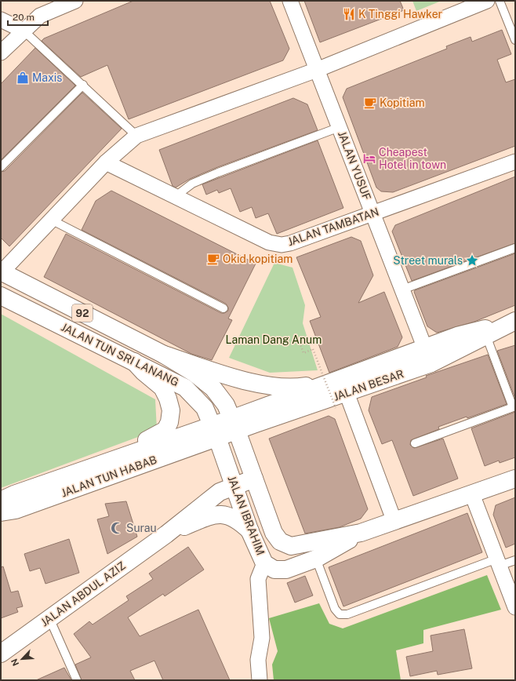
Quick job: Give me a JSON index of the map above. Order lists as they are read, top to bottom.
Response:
{
  "streets": {
    "main road": [
      "92",
      "JALAN TUN SRI LANANG",
      "JALAN BESAR",
      "JALAN TUN HABAB",
      "JALAN IBRAHIM",
      "JALAN ABDUL AZIZ"
    ],
    "street": ["JALAN YUSUF", "JALAN TAMBATAN"]
  },
  "crossings": [
    ["JALAN YUSUF", "JALAN TAMBATAN"],
    ["JALAN YUSUF", "JALAN BESAR"],
    ["JALAN TUN SRI LANANG", "JALAN BESAR"],
    ["JALAN TUN SRI LANANG", "JALAN TUN HABAB"],
    ["JALAN TUN SRI LANANG", "JALAN IBRAHIM"],
    ["JALAN BESAR", "JALAN TUN HABAB"],
    ["JALAN BESAR", "JALAN IBRAHIM"],
    ["JALAN TUN HABAB", "JALAN IBRAHIM"]
  ],
  "parks": ["Laman Dang Anum"],
  "places": {
    "restaurant": ["K Tinggi Hawker"],
    "shop": ["Maxis"],
    "cafe": ["Kopitiam", "Okid kopitiam"],
    "hotel": ["Cheapest Hotel in town"],
    "place": ["Street murals"],
    "mosque": ["Surau"]
  },
  "scale_bar": "20 m",
  "north": "bottom left"
}
